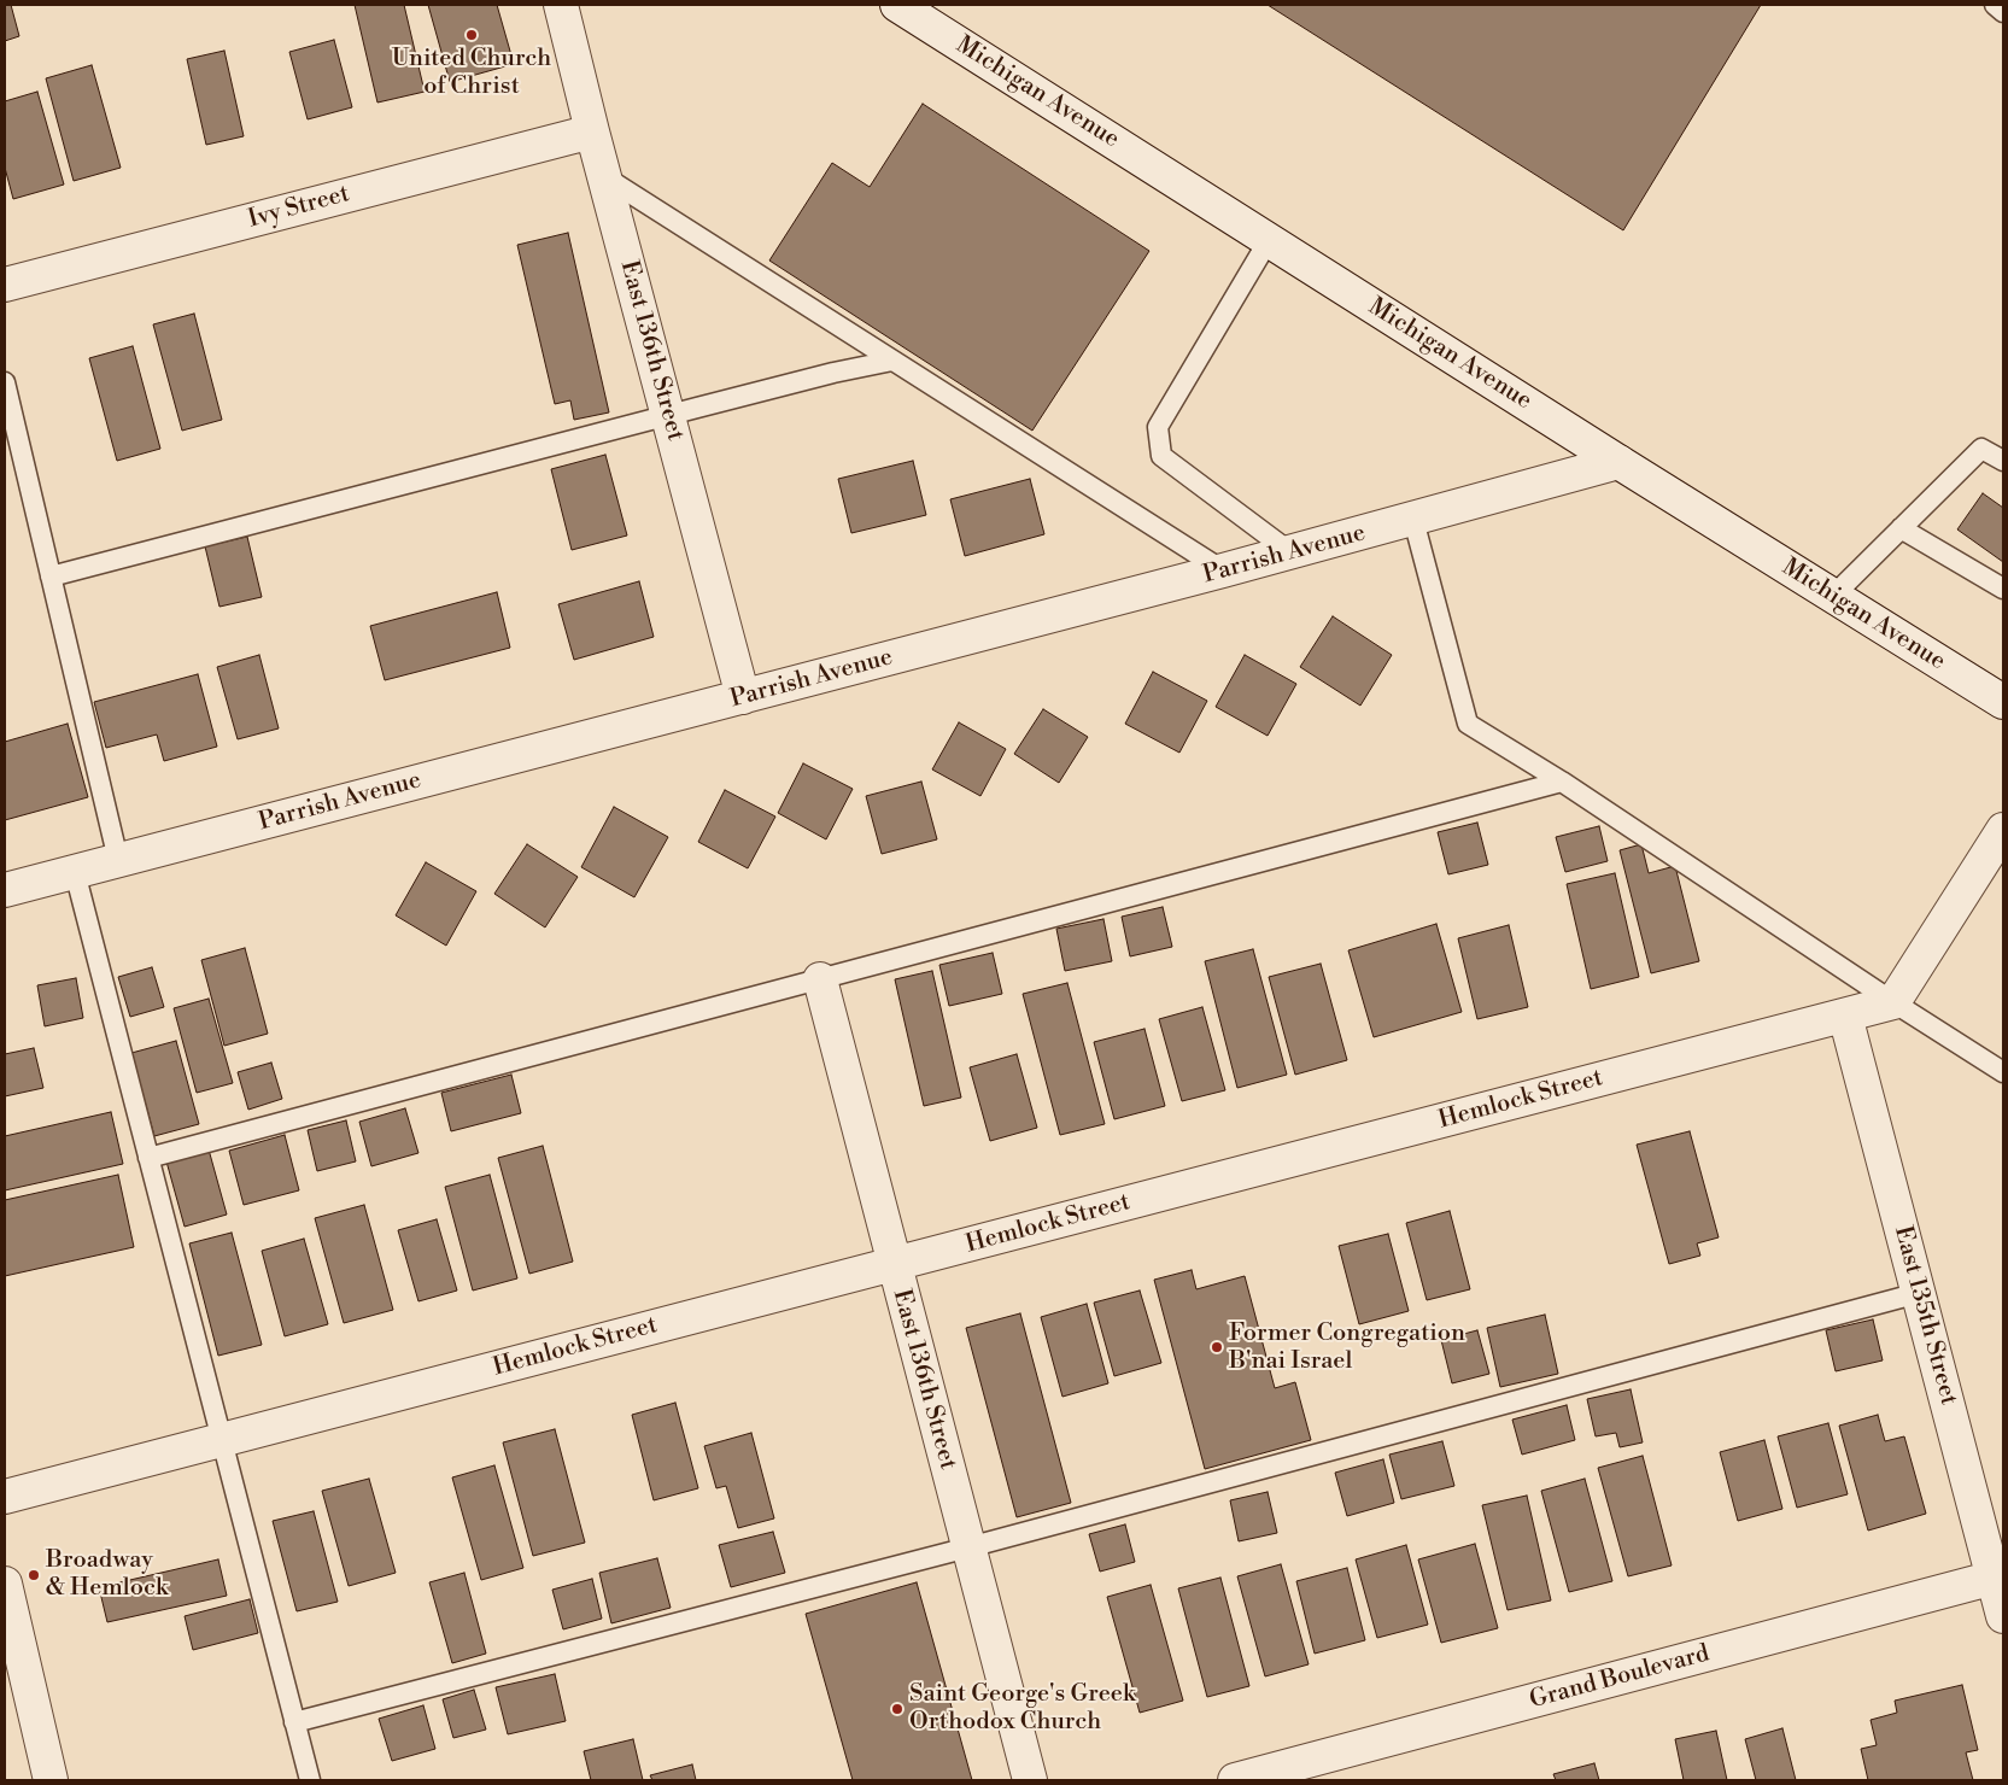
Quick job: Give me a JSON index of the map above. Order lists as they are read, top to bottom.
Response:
{
  "streets": {
    "street": [
      "Michigan Avenue",
      "Ivy Street",
      "East 136th Street",
      "Parrish Avenue",
      "Hemlock Street",
      "East 135th Street",
      "Grand Boulevard"
    ]
  },
  "crossings": [
    ["Michigan Avenue", "Parrish Avenue"],
    ["Ivy Street", "East 136th Street"],
    ["East 136th Street", "Parrish Avenue"],
    ["East 136th Street", "Hemlock Street"],
    ["Hemlock Street", "East 135th Street"],
    ["East 135th Street", "Grand Boulevard"]
  ],
  "places": [
    "United Church of Christ",
    "Former Congregation B'nai Israel",
    "Broadway & Hemlock",
    "Saint George's Greek Orthodox Church"
  ]
}
